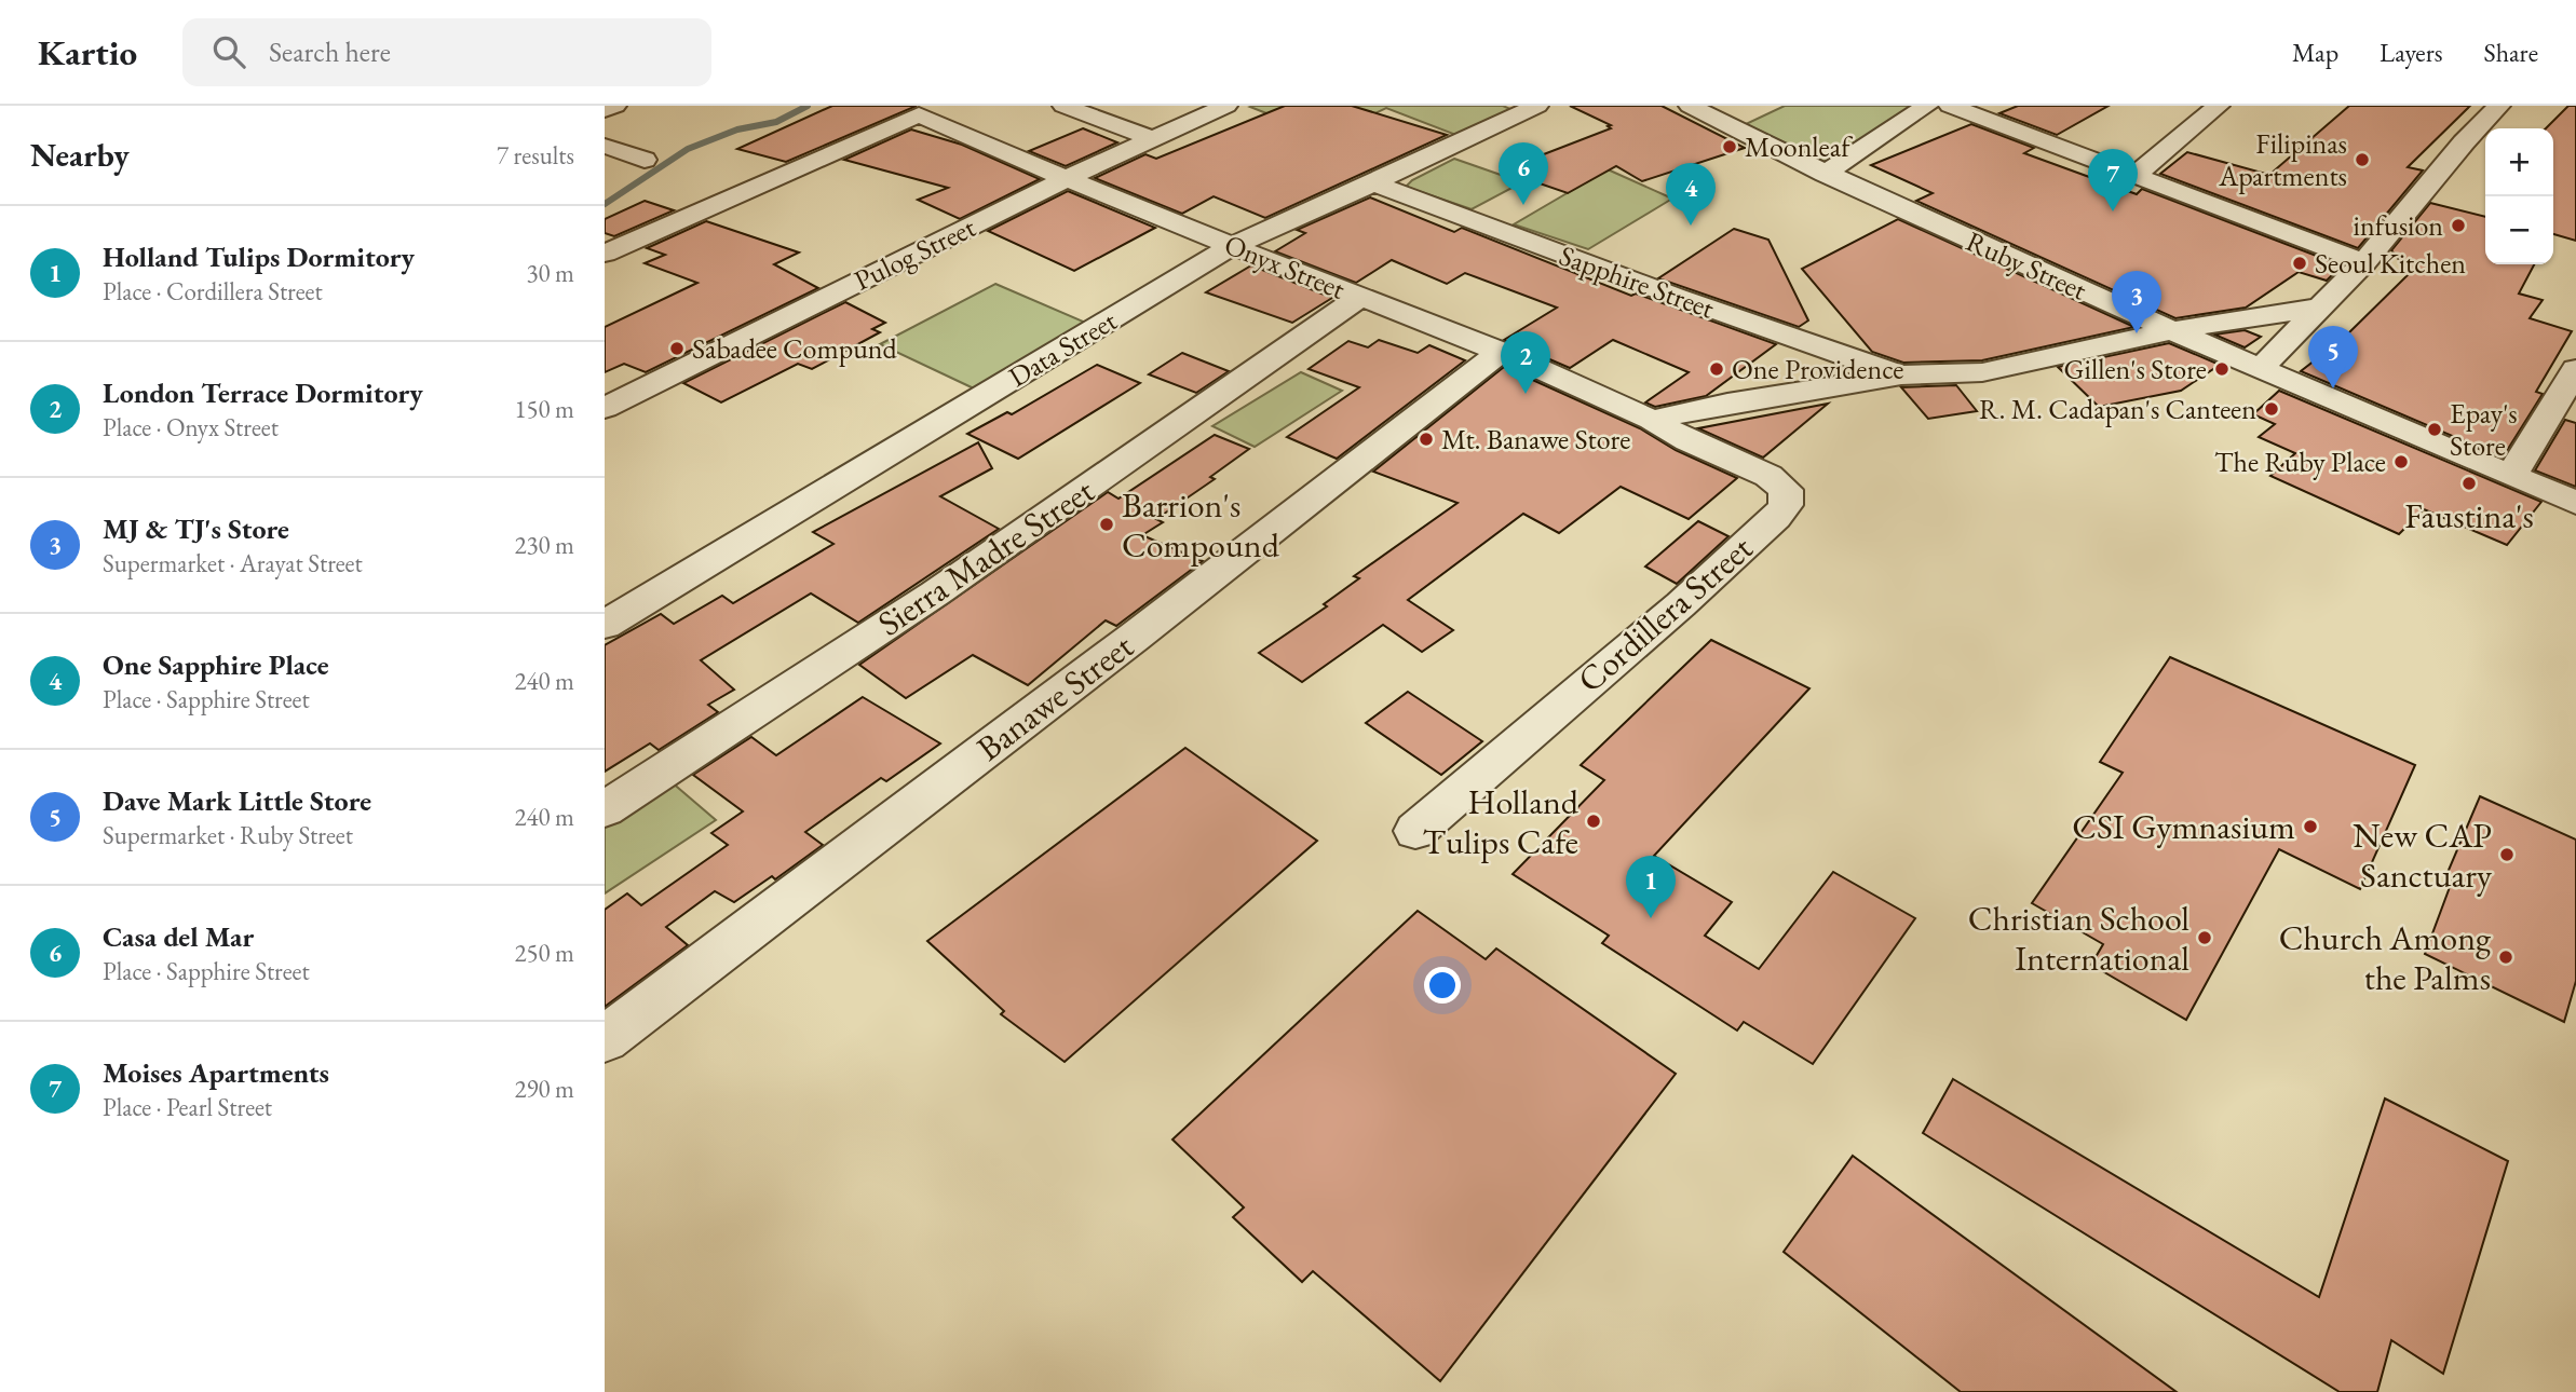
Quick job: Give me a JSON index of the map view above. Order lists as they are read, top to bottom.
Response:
{
  "streets": {
    "street": [
      "Pulog Street",
      "Ruby Street",
      "Onyx Street",
      "Sapphire Street",
      "Data Street",
      "Sierra Madre Street",
      "Cordillera Street",
      "Banawe Street"
    ]
  },
  "crossings": [
    ["Pulog Street", "Onyx Street"],
    ["Onyx Street", "Data Street"],
    ["Onyx Street", "Sierra Madre Street"],
    ["Onyx Street", "Cordillera Street"],
    ["Onyx Street", "Banawe Street"],
    ["Sapphire Street", "Data Street"]
  ],
  "places": [
    "Moonleaf",
    "Filipinas Apartments",
    "infusion",
    "Seoul Kitchen",
    "Sabadee Compund",
    "One Providence",
    "Gillen's Store",
    "R. M. Cadapan's Canteen",
    "Epay's Store",
    "Mt. Banawe Store",
    "The Ruby Place",
    "Faustina's",
    "Barrion's Compound",
    "Holland Tulips Cafe",
    "CSI Gymnasium",
    "New CAP Sanctuary",
    "Christian School International",
    "Church Among the Palms"
  ],
  "page": {
    "header": "Kartio",
    "search": "Search here",
    "nav": ["Map", "Layers", "Share"],
    "heading": ["Nearby", "7 results"],
    "map_buttons": ["+", "−"],
    "pins": [
      "6",
      "7",
      "4",
      "3",
      "5",
      "2",
      "1"
    ],
    "list": [
      {
        "mark": "1",
        "name": "Holland Tulips Dormitory",
        "note": "Place · Cordillera Street",
        "value": "30 m"
      },
      {
        "mark": "2",
        "name": "London Terrace Dormitory",
        "note": "Place · Onyx Street",
        "value": "150 m"
      },
      {
        "mark": "3",
        "name": "MJ & TJ's Store",
        "note": "Supermarket · Arayat Street",
        "value": "230 m"
      },
      {
        "mark": "4",
        "name": "One Sapphire Place",
        "note": "Place · Sapphire Street",
        "value": "240 m"
      },
      {
        "mark": "5",
        "name": "Dave Mark Little Store",
        "note": "Supermarket · Ruby Street",
        "value": "240 m"
      },
      {
        "mark": "6",
        "name": "Casa del Mar",
        "note": "Place · Sapphire Street",
        "value": "250 m"
      },
      {
        "mark": "7",
        "name": "Moises Apartments",
        "note": "Place · Pearl Street",
        "value": "290 m"
      }
    ]
  }
}
